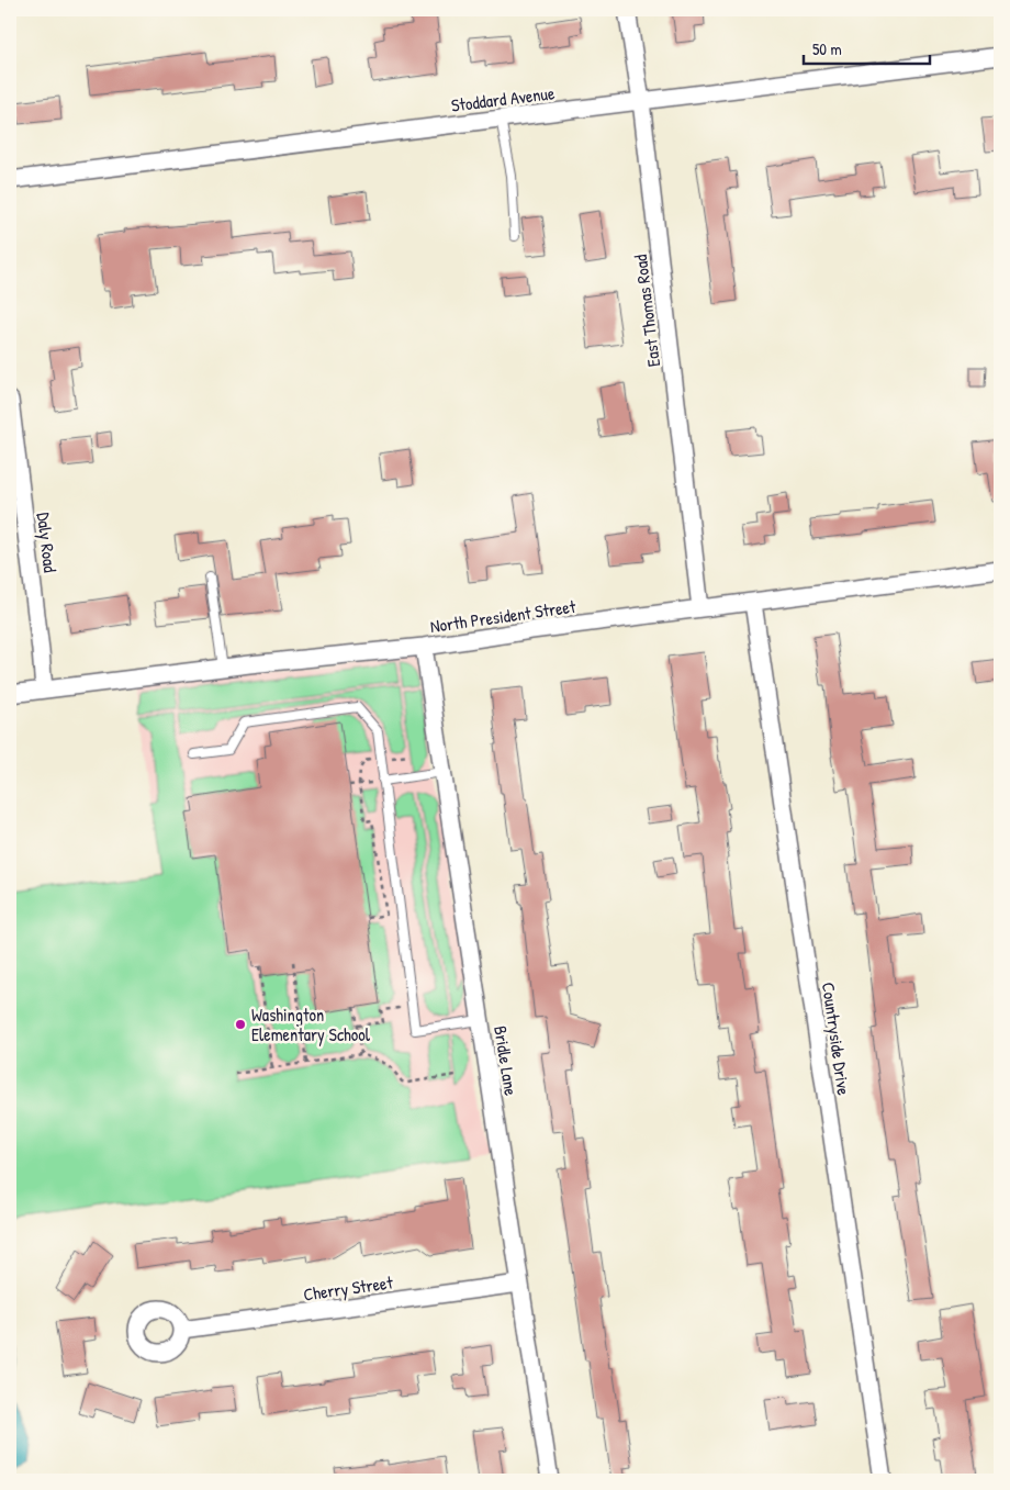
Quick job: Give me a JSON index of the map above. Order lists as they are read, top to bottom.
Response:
{
  "streets": {
    "street": [
      "Stoddard Avenue",
      "East Thomas Road",
      "Daly Road",
      "North President Street",
      "Countryside Drive",
      "Bridle Lane",
      "Cherry Street"
    ]
  },
  "crossings": [
    ["Stoddard Avenue", "East Thomas Road"],
    ["East Thomas Road", "North President Street"],
    ["Daly Road", "North President Street"],
    ["North President Street", "Countryside Drive"],
    ["North President Street", "Bridle Lane"],
    ["Bridle Lane", "Cherry Street"]
  ],
  "places": ["Washington Elementary School"],
  "scale_bar": "50 m"
}
